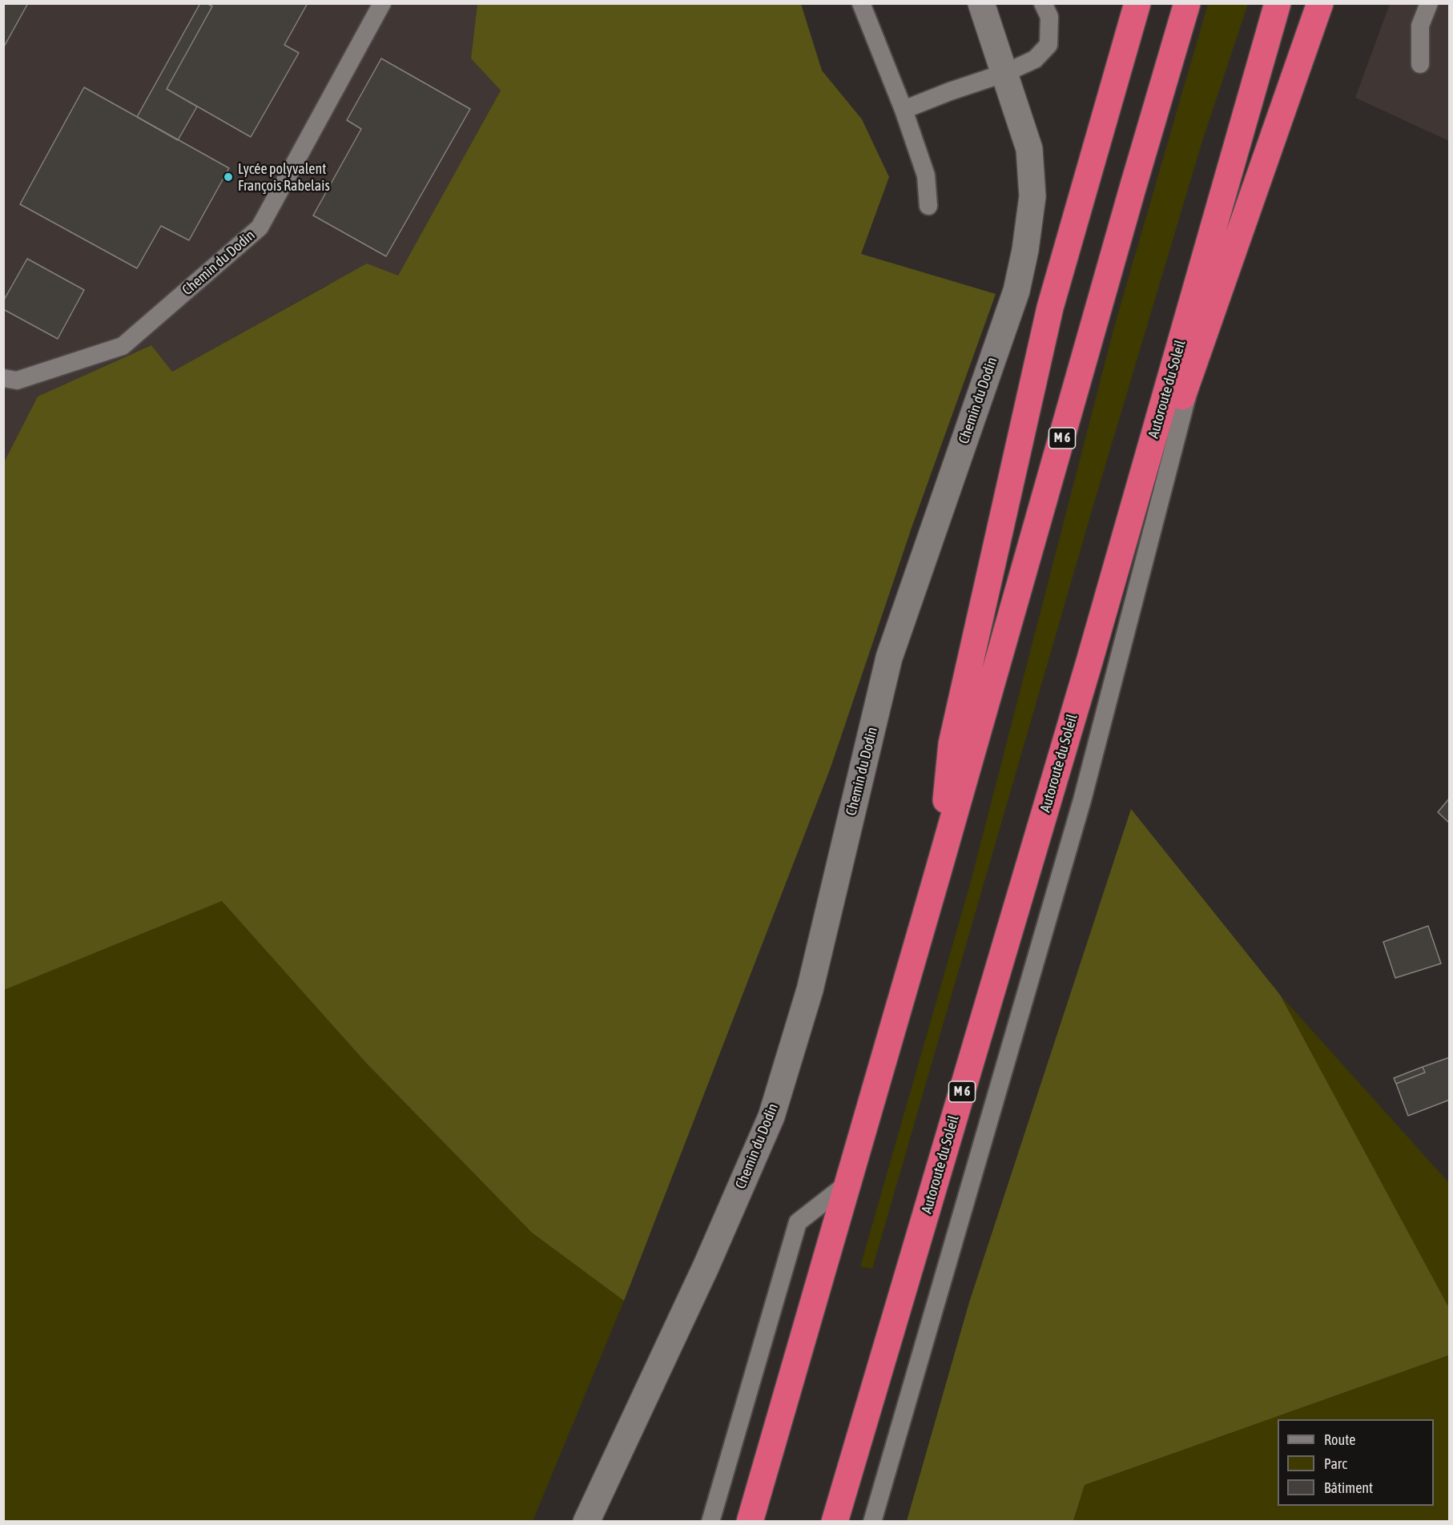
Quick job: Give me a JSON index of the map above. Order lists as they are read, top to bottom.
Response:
{
  "streets": {
    "highway": ["Autoroute du Soleil", "M 6"],
    "street": ["Chemin du Dodin"]
  },
  "places": ["Lycée polyvalent François Rabelais"],
  "legend": ["Route", "Parc", "Bâtiment"]
}
